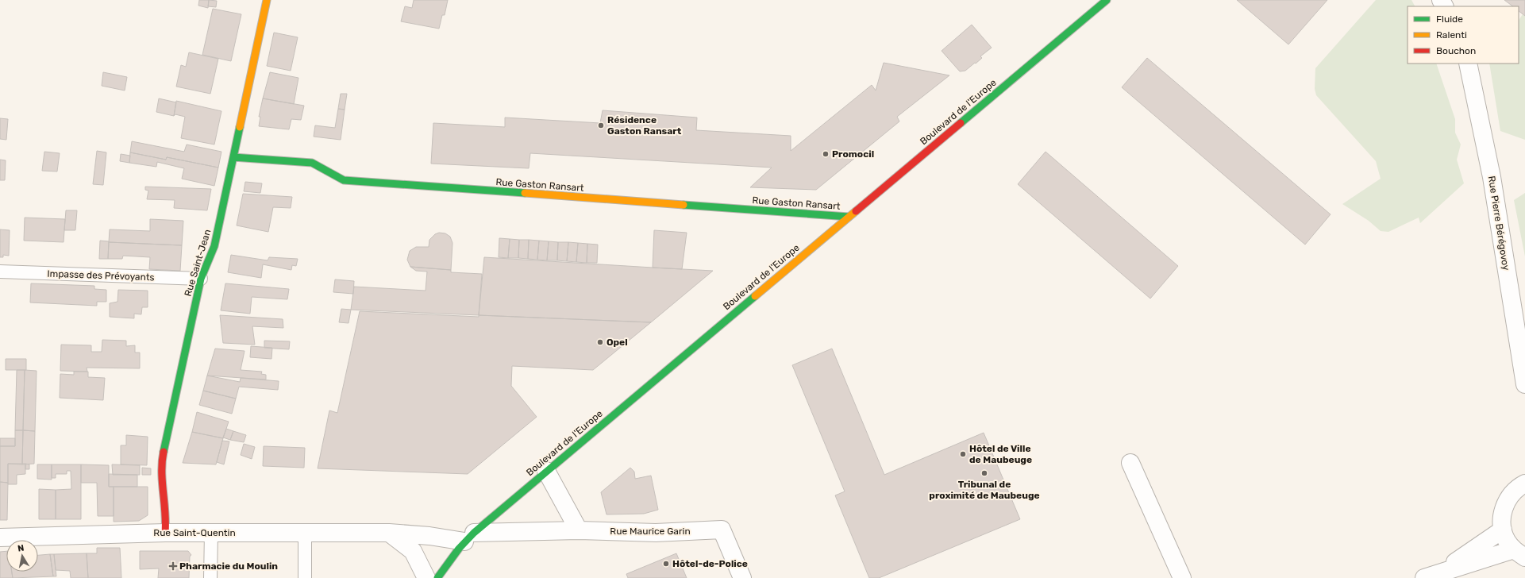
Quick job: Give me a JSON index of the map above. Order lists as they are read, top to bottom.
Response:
{
  "streets": {
    "street": [
      "Boulevard de l'Europe",
      "Rue Gaston Ransart",
      "Rue Pierre Bérégovoy",
      "Rue Saint-Jean",
      "Rue Maurice Garin",
      "Rue Saint-Quentin"
    ],
    "lane": ["Impasse des Prévoyants"]
  },
  "crossings": [
    ["Boulevard de l'Europe", "Rue Gaston Ransart"],
    ["Boulevard de l'Europe", "Rue Maurice Garin"],
    ["Boulevard de l'Europe", "Rue Saint-Quentin"],
    ["Rue Gaston Ransart", "Rue Saint-Jean"],
    ["Rue Saint-Jean", "Impasse des Prévoyants"],
    ["Rue Saint-Jean", "Rue Saint-Quentin"],
    ["Rue Maurice Garin", "Rue Saint-Quentin"]
  ],
  "places": {
    "other": [
      "Résidence Gaston Ransart",
      "Promocil",
      "Opel",
      "Hôtel de Ville de Maubeuge",
      "Tribunal de proximité de Maubeuge",
      "Hôtel-de-Police"
    ],
    "health": ["Pharmacie du Moulin"]
  },
  "legend": ["Fluide", "Ralenti", "Bouchon"],
  "north": "top"
}
